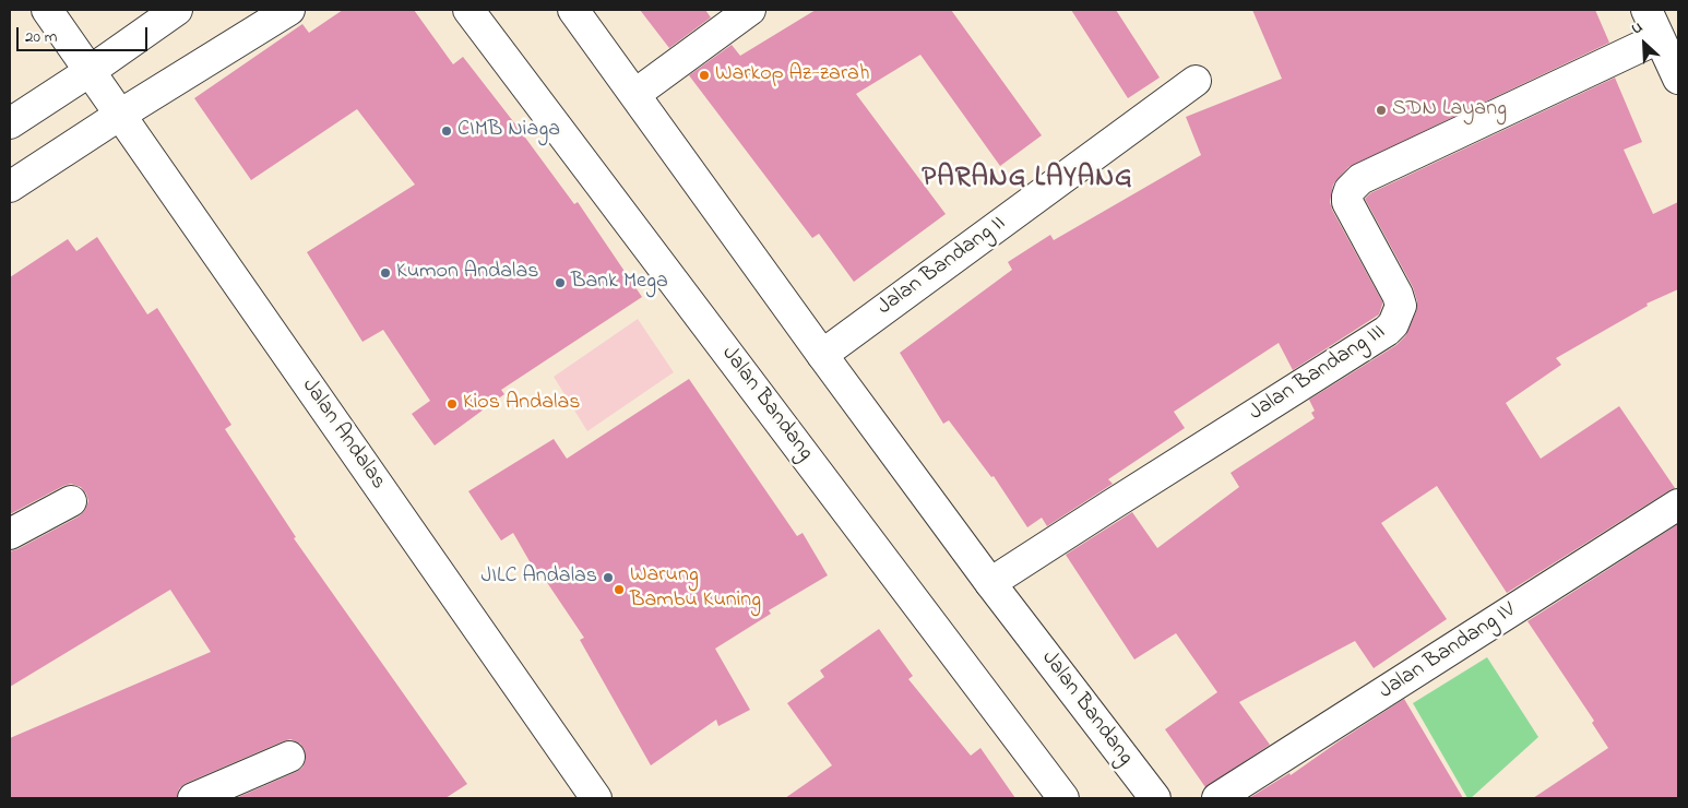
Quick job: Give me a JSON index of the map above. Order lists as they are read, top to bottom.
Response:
{
  "streets": {
    "main road": [
      "Jalan Bandang II",
      "Jalan Bandang III",
      "Jalan Bandang",
      "Jalan Andalas",
      "Jalan Bandang IV"
    ]
  },
  "crossings": [
    ["Jalan Bandang II", "Jalan Bandang"],
    ["Jalan Bandang III", "Jalan Bandang"]
  ],
  "districts": ["PARANG LAYANG"],
  "places": [
    "Warkop Az-zarah",
    "SDN Layang",
    "CIMB Niaga",
    "Kumon Andalas",
    "Bank Mega",
    "Kios Andalas",
    "JILC Andalas",
    "Warung Bambu Kuning"
  ],
  "scale_bar": "20 m",
  "north": "top left"
}
